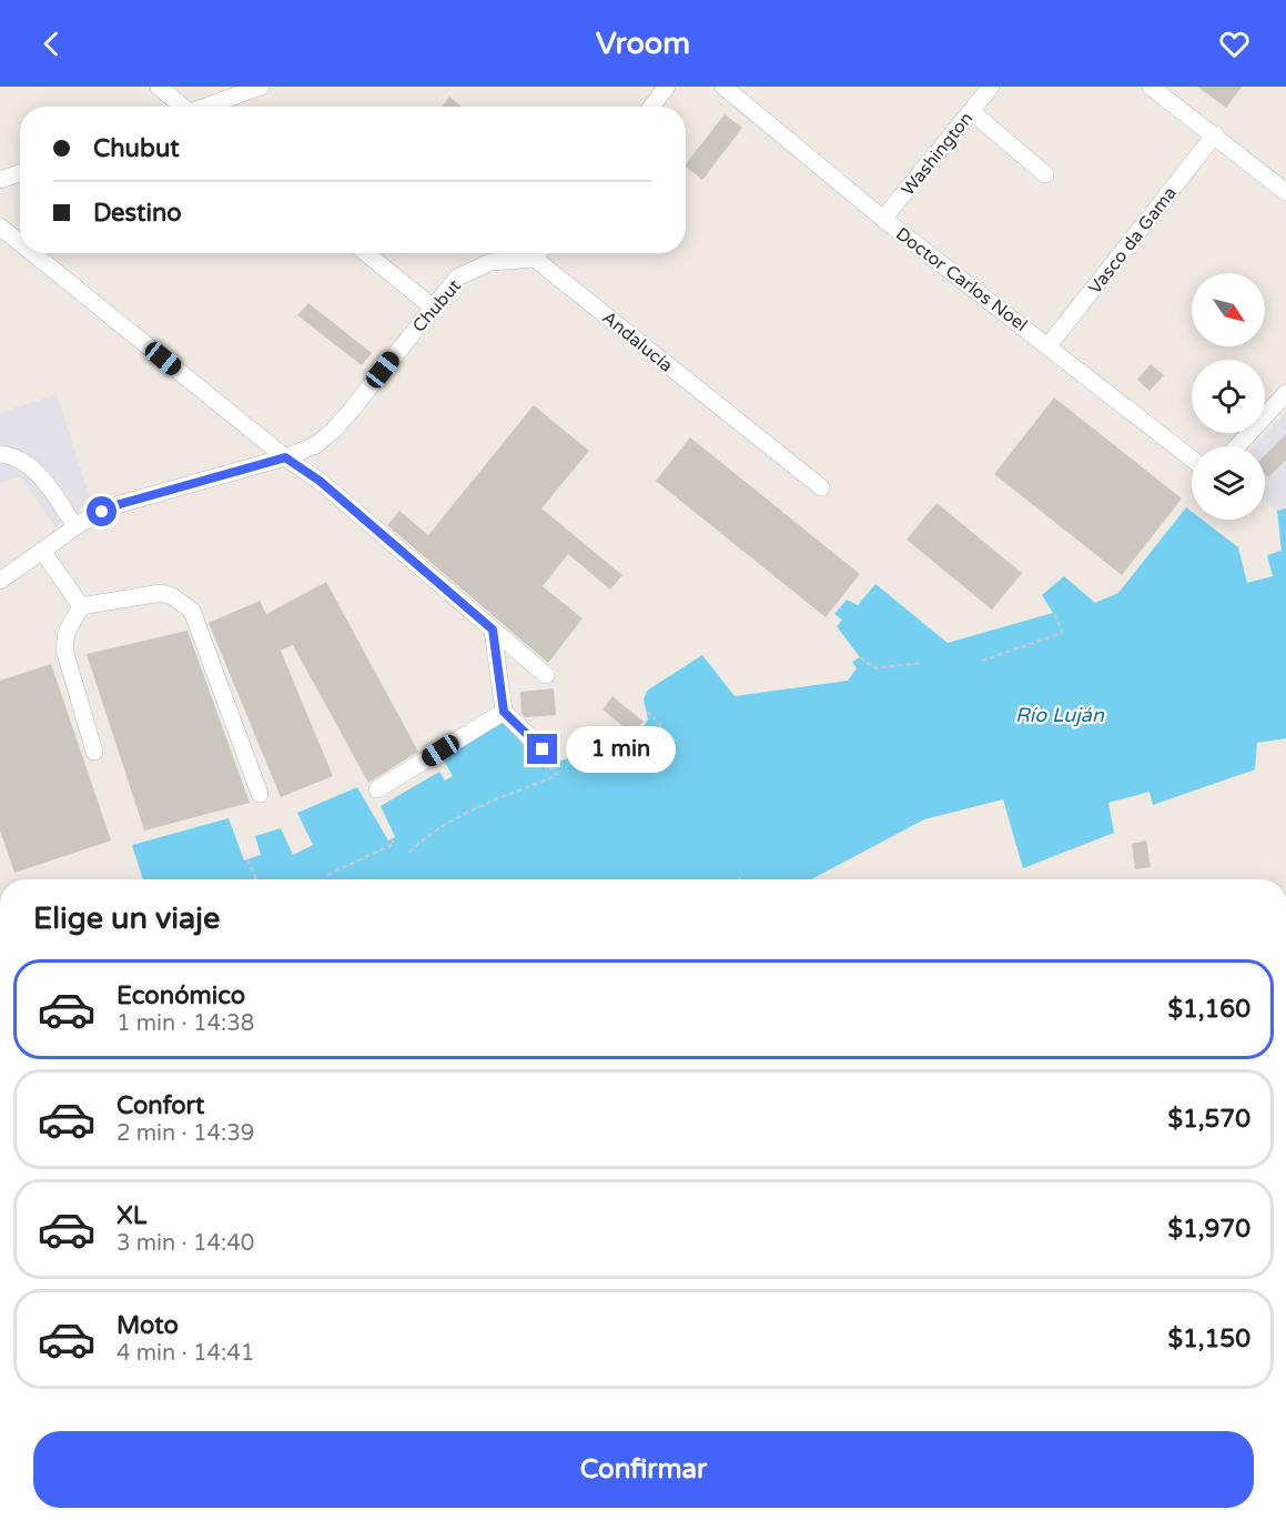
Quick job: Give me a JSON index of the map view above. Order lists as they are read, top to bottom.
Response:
{
  "streets": {
    "street": [
      "Washington",
      "Vasco da Gama",
      "Doctor Carlos Noel",
      "Chubut",
      "Andalucía"
    ]
  },
  "crossings": [
    ["Washington", "Doctor Carlos Noel"],
    ["Vasco da Gama", "Doctor Carlos Noel"],
    ["Chubut", "Andalucía"]
  ],
  "water": ["Río Luján"],
  "north": "bottom right",
  "page": {
    "header": "Vroom",
    "banner": ["Chubut", "Destino"],
    "bubble": "1 min",
    "heading": "Elige un viaje",
    "list": [
      {
        "name": "Económico",
        "note": "1 min · 14:38",
        "value": "$1,160"
      },
      {
        "name": "Confort",
        "note": "2 min · 14:39",
        "value": "$1,570"
      },
      {
        "name": "XL",
        "note": "3 min · 14:40",
        "value": "$1,970"
      },
      {
        "name": "Moto",
        "note": "4 min · 14:41",
        "value": "$1,150"
      }
    ],
    "buttons": "Confirmar"
  }
}
